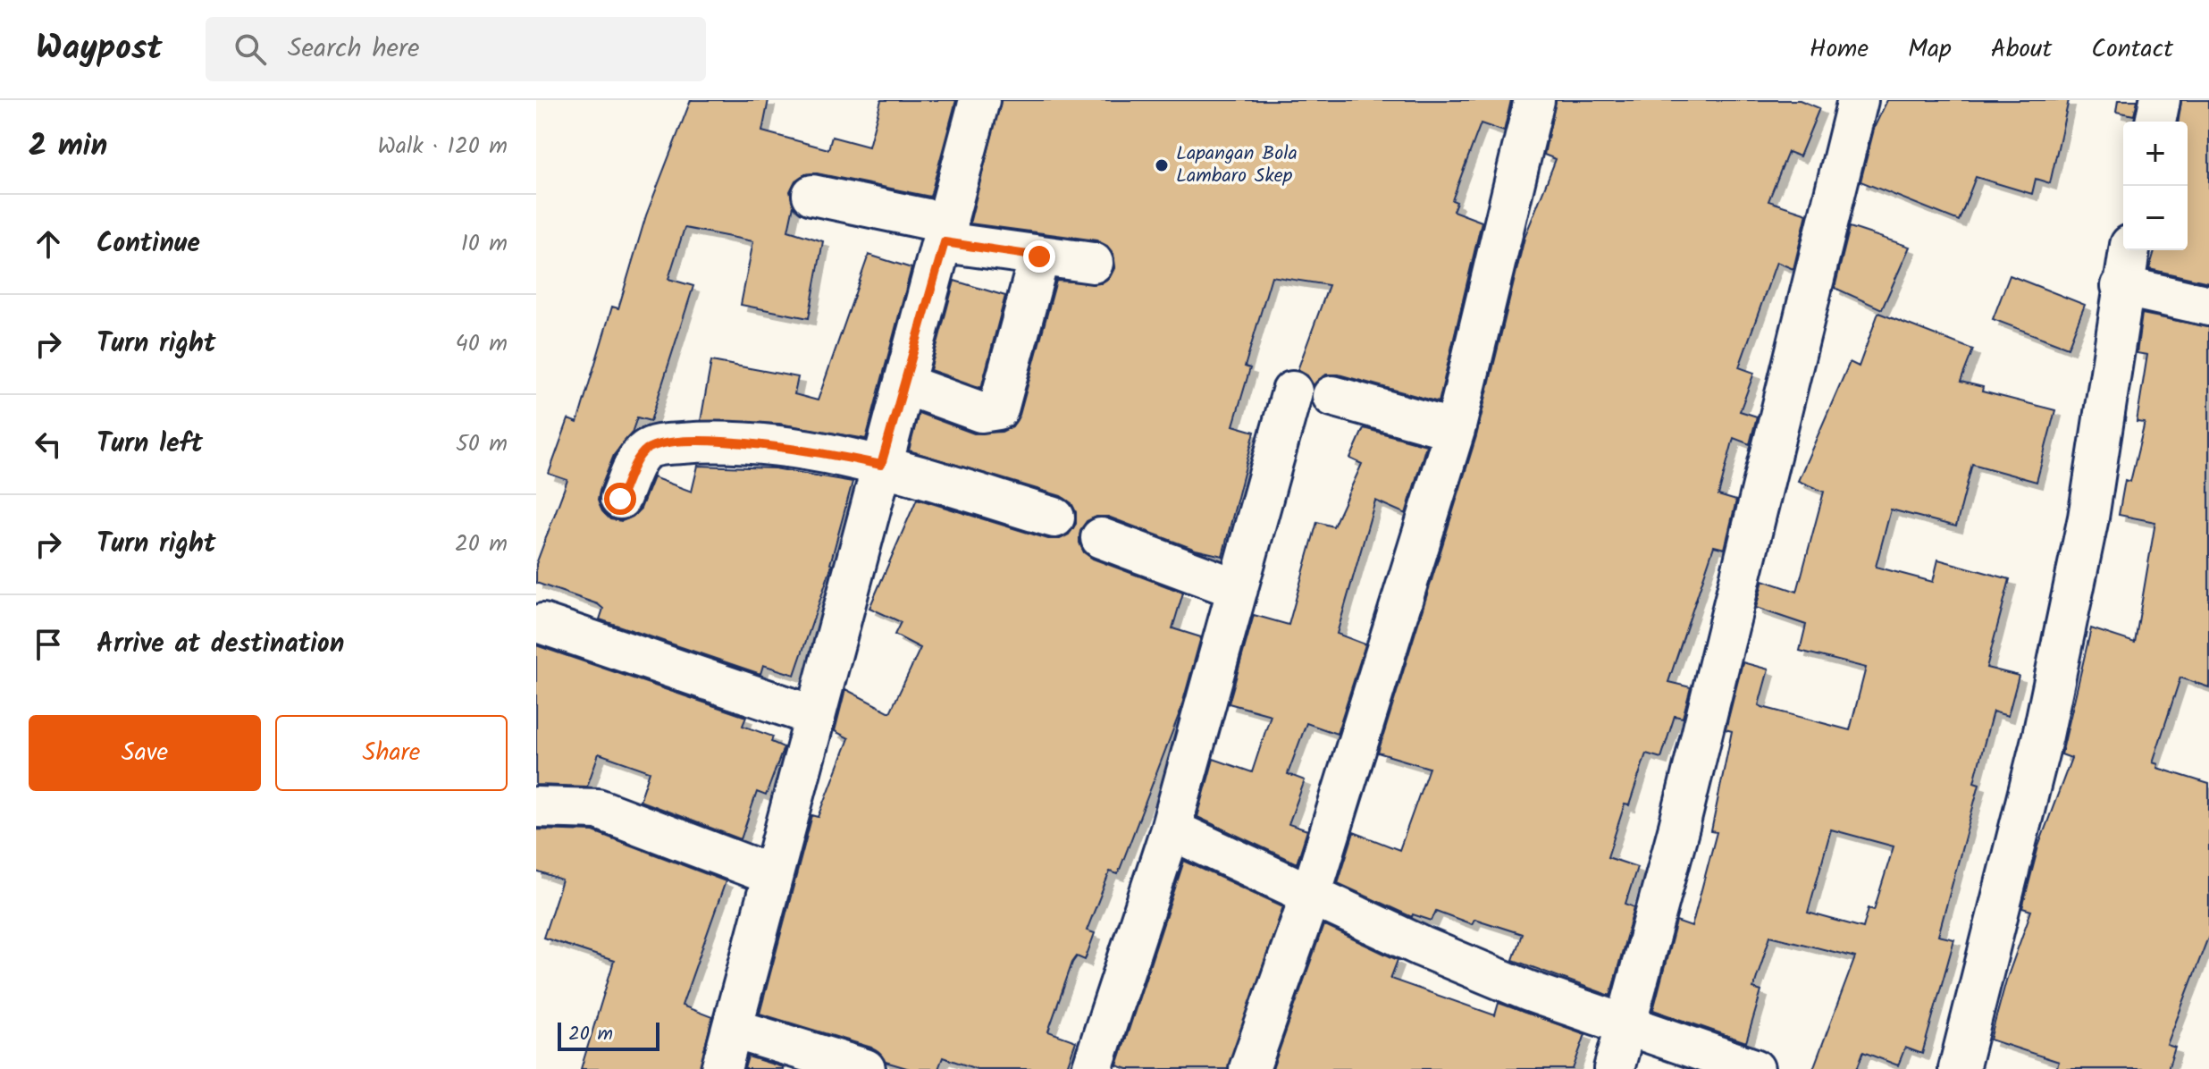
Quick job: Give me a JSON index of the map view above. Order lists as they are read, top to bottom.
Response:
{
  "places": ["Lapangan Bola Lambaro Skep"],
  "scale_bar": "20 m",
  "page": {
    "header": "Waypost",
    "search": "Search here",
    "nav": [
      "Home",
      "Map",
      "About",
      "Contact"
    ],
    "heading": ["2 min", "Walk · 120 m"],
    "map_buttons": ["+", "−"],
    "list": [
      ["Continue", "10 m"],
      ["Turn right", "40 m"],
      ["Turn left", "50 m"],
      ["Turn right", "20 m"],
      "Arrive at destination"
    ],
    "buttons": ["Save", "Share"],
    "scale": "20 m"
  }
}
